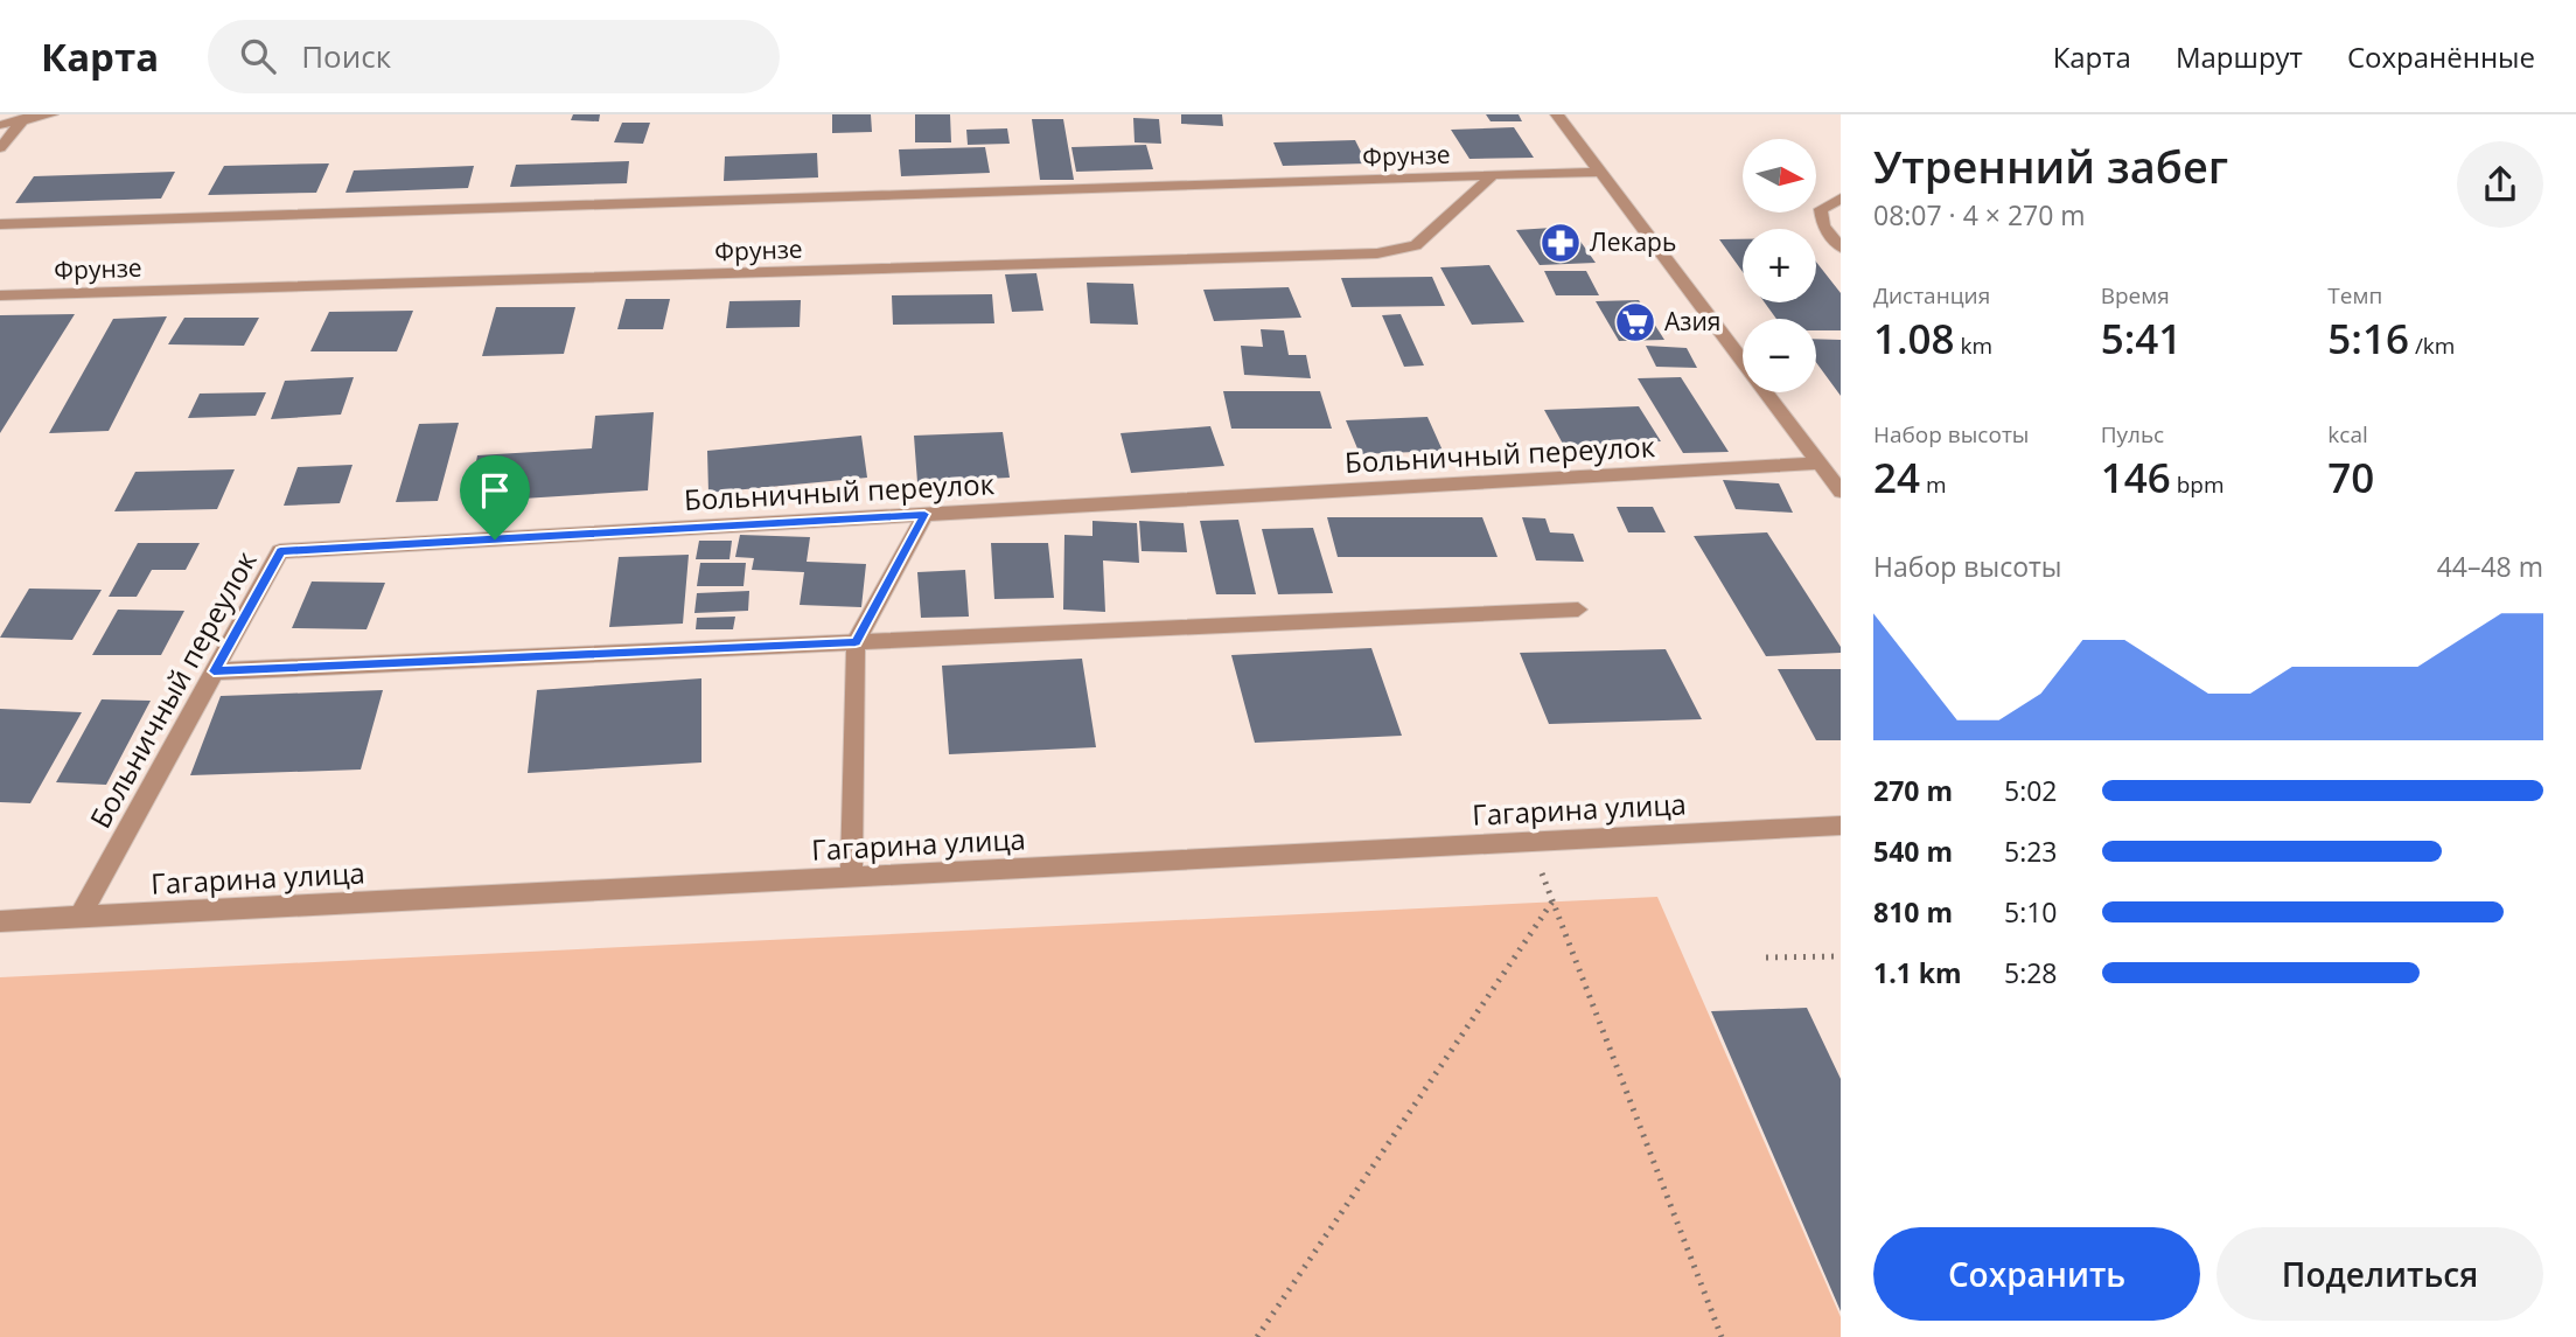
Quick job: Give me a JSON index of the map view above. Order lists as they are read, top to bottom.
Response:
{
  "streets": {
    "street": ["Фрунзе", "Больничный переулок", "Гагарина улица"]
  },
  "crossings": [
    ["Больничный переулок", "Гагарина улица"]
  ],
  "places": {
    "pharmacy": ["Лекарь"],
    "supermarket": ["Азия"]
  },
  "north": "right",
  "page": {
    "header": "Карта",
    "search": "Поиск",
    "nav": ["Карта", "Маршрут", "Сохранённые"],
    "heading": ["Утренний забег", "08:07 · 4 × 270 m"],
    "map_buttons": ["+", "−"],
    "stats": [
      ["Дистанция", "1.08 km"],
      ["Время", "5:41"],
      ["Темп", "5:16 /km"],
      ["Набор высоты", "24 m"],
      ["Пульс", "146 bpm"],
      ["kcal", "70"]
    ],
    "chart": ["Набор высоты", "44–48 m"],
    "list": [
      {
        "name": "270 m",
        "note": "5:02"
      },
      {
        "name": "540 m",
        "note": "5:23"
      },
      {
        "name": "810 m",
        "note": "5:10"
      },
      {
        "name": "1.1 km",
        "note": "5:28"
      }
    ],
    "buttons": ["Сохранить", "Поделиться"]
  }
}
